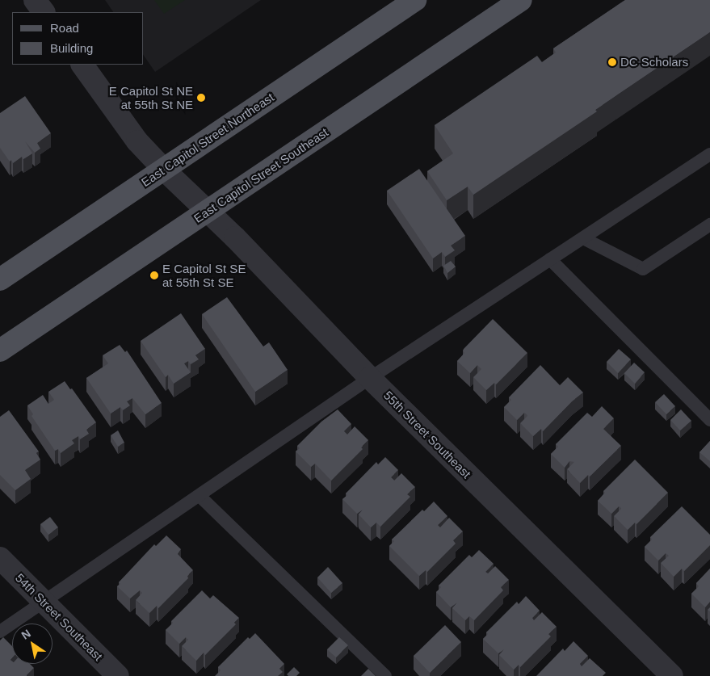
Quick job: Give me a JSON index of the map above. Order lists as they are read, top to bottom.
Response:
{
  "streets": {
    "main road": ["East Capitol Street Northeast", "East Capitol Street Southeast"],
    "street": ["55th Street Southeast", "54th Street Southeast"]
  },
  "crossings": [
    ["East Capitol Street Northeast", "55th Street Southeast"],
    ["East Capitol Street Southeast", "55th Street Southeast"]
  ],
  "places": ["DC Scholars", "E Capitol St NE at 55th St NE", "E Capitol St SE at 55th St SE"],
  "legend": ["Road", "Building"],
  "north": "top left"
}
